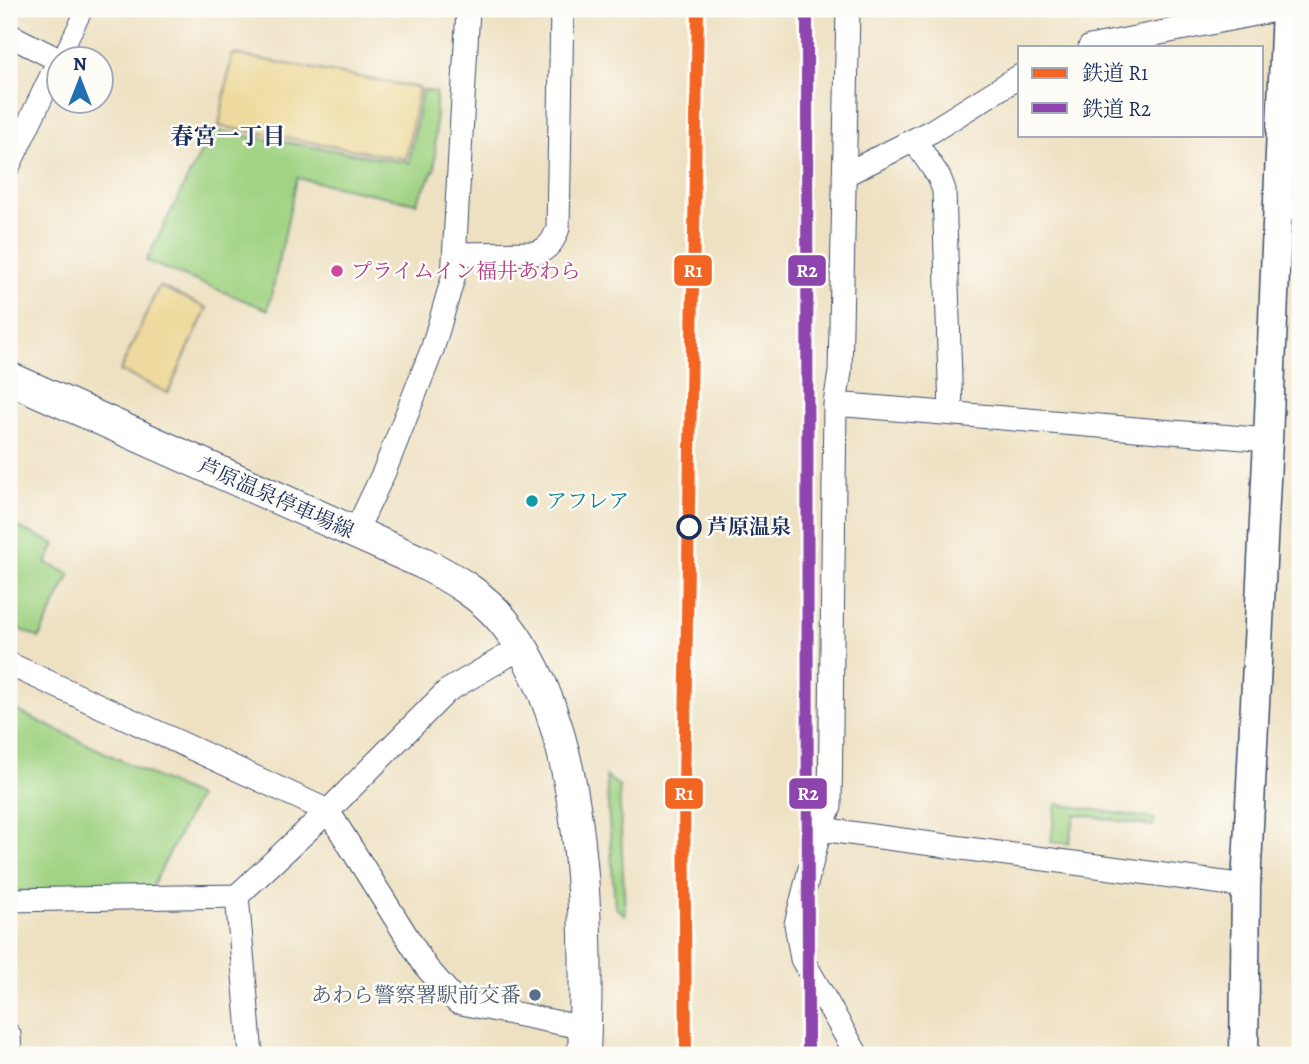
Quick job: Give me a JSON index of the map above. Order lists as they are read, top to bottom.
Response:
{
  "streets": {
    "main road": ["芦原温泉停車場線"]
  },
  "districts": ["春宮一丁目"],
  "places": [
    "プライムイン福井あわら",
    "アフレア",
    "芦原温泉",
    "あわら警察署駅前交番"
  ],
  "lines": ["rail line R1", "rail line R2"],
  "legend": ["鉄道 R1", "鉄道 R2"],
  "north": "top"
}
